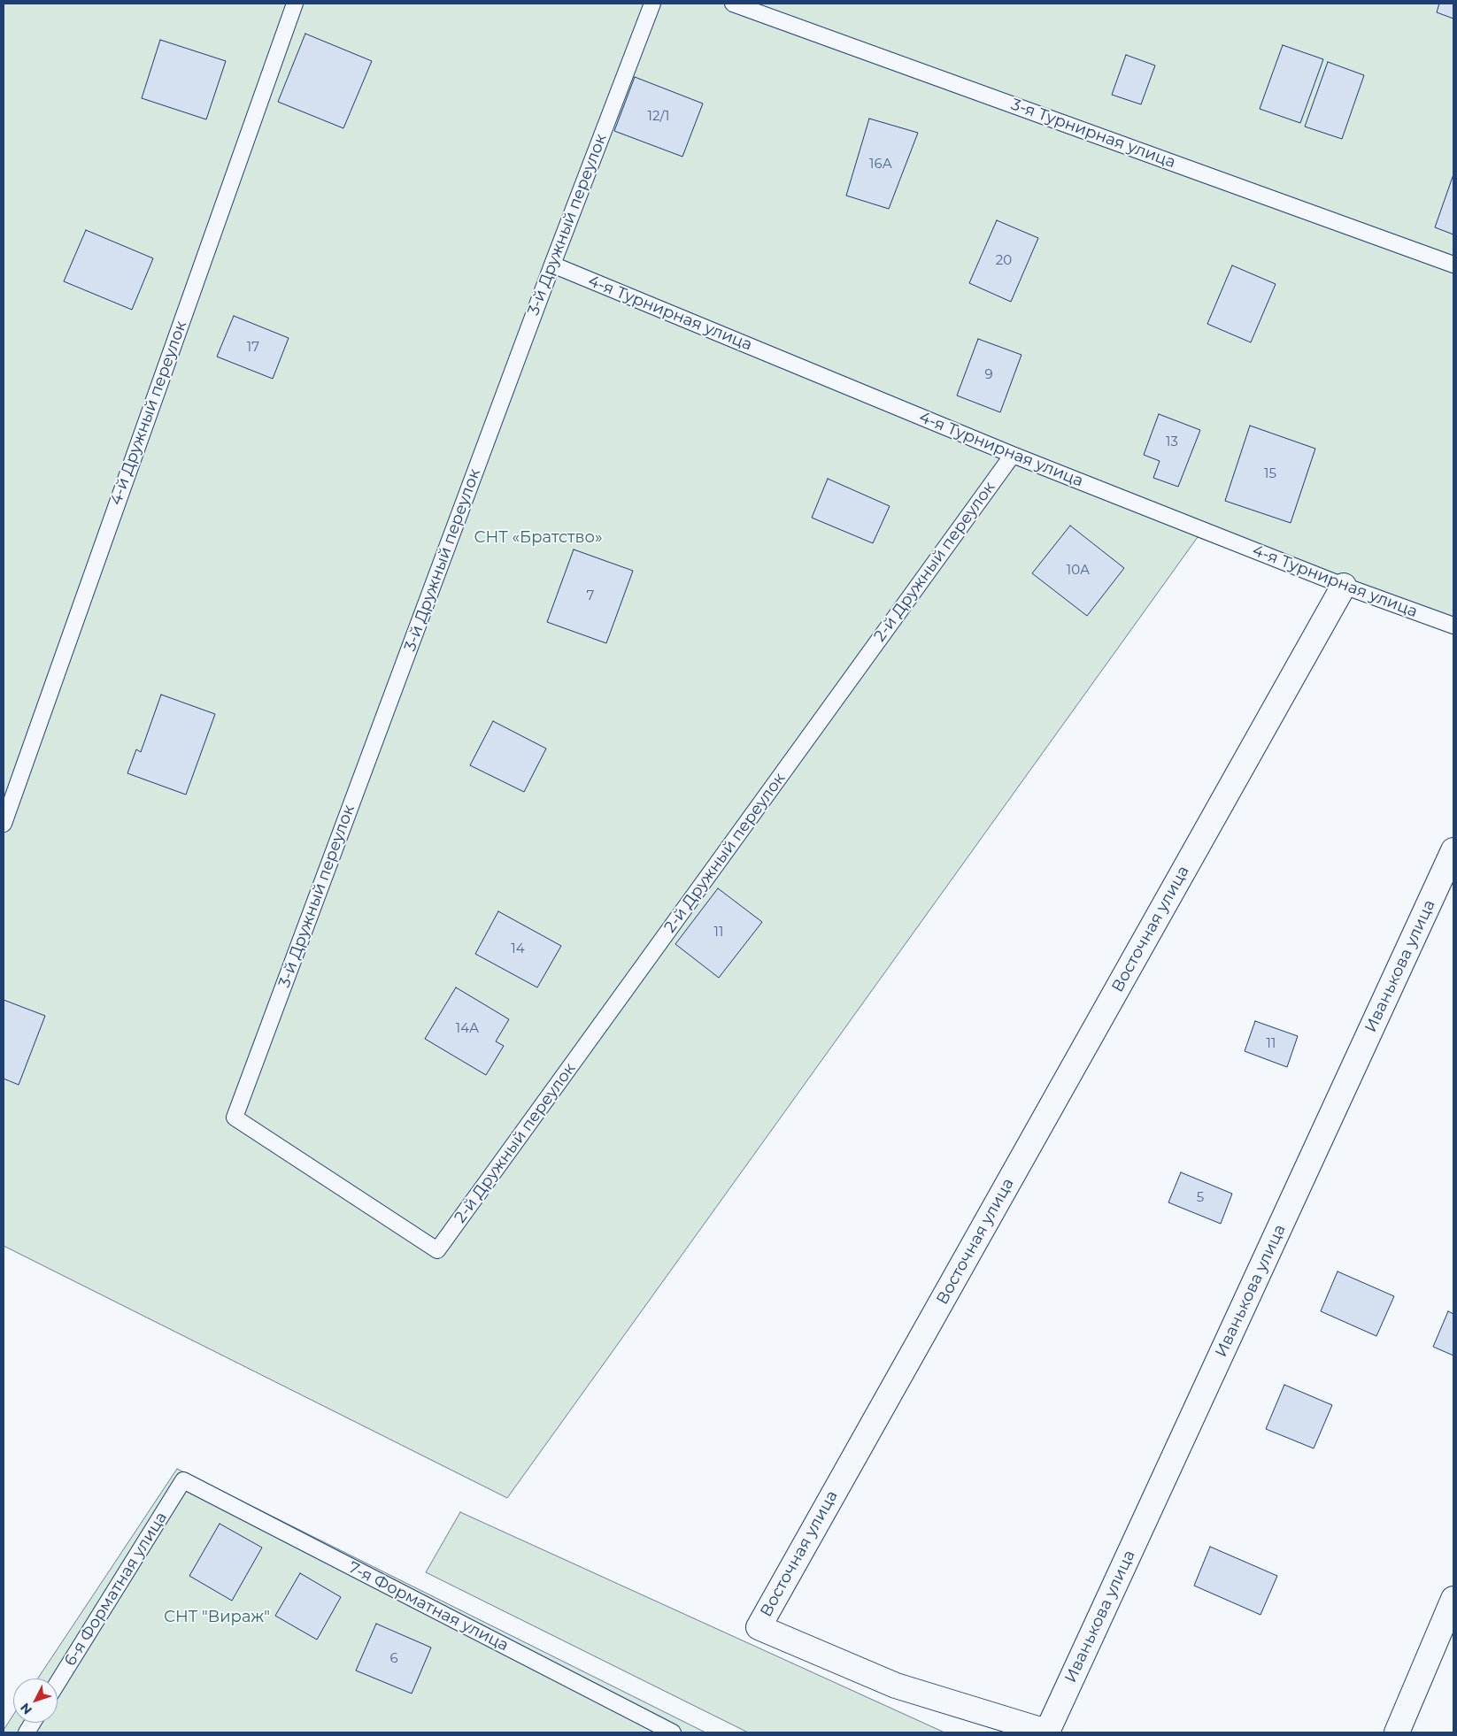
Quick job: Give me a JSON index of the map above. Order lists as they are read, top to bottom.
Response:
{
  "streets": {
    "street": ["Восточная улица", "Иванькова улица"],
    "lane": [
      "3-я Турнирная улица",
      "3-й Дружный переулок",
      "4-я Турнирная улица",
      "4-й Дружный переулок",
      "2-й Дружный переулок",
      "6-я Форматная улица",
      "7-я Форматная улица"
    ]
  },
  "crossings": [
    ["3-й Дружный переулок", "4-я Турнирная улица"],
    ["3-й Дружный переулок", "2-й Дружный переулок"],
    ["4-я Турнирная улица", "2-й Дружный переулок"],
    ["4-я Турнирная улица", "Восточная улица"],
    ["Восточная улица", "Иванькова улица"],
    ["6-я Форматная улица", "7-я Форматная улица"]
  ],
  "parks": ["СНТ «Братство»", "СНТ \"Вираж\""],
  "house_numbers": [
    "12/1",
    "16А",
    "20",
    "17",
    "9",
    "13",
    "15",
    "10А",
    "7",
    "11",
    "14",
    "14А",
    "11",
    "5",
    "6"
  ],
  "north": "bottom left"
}
